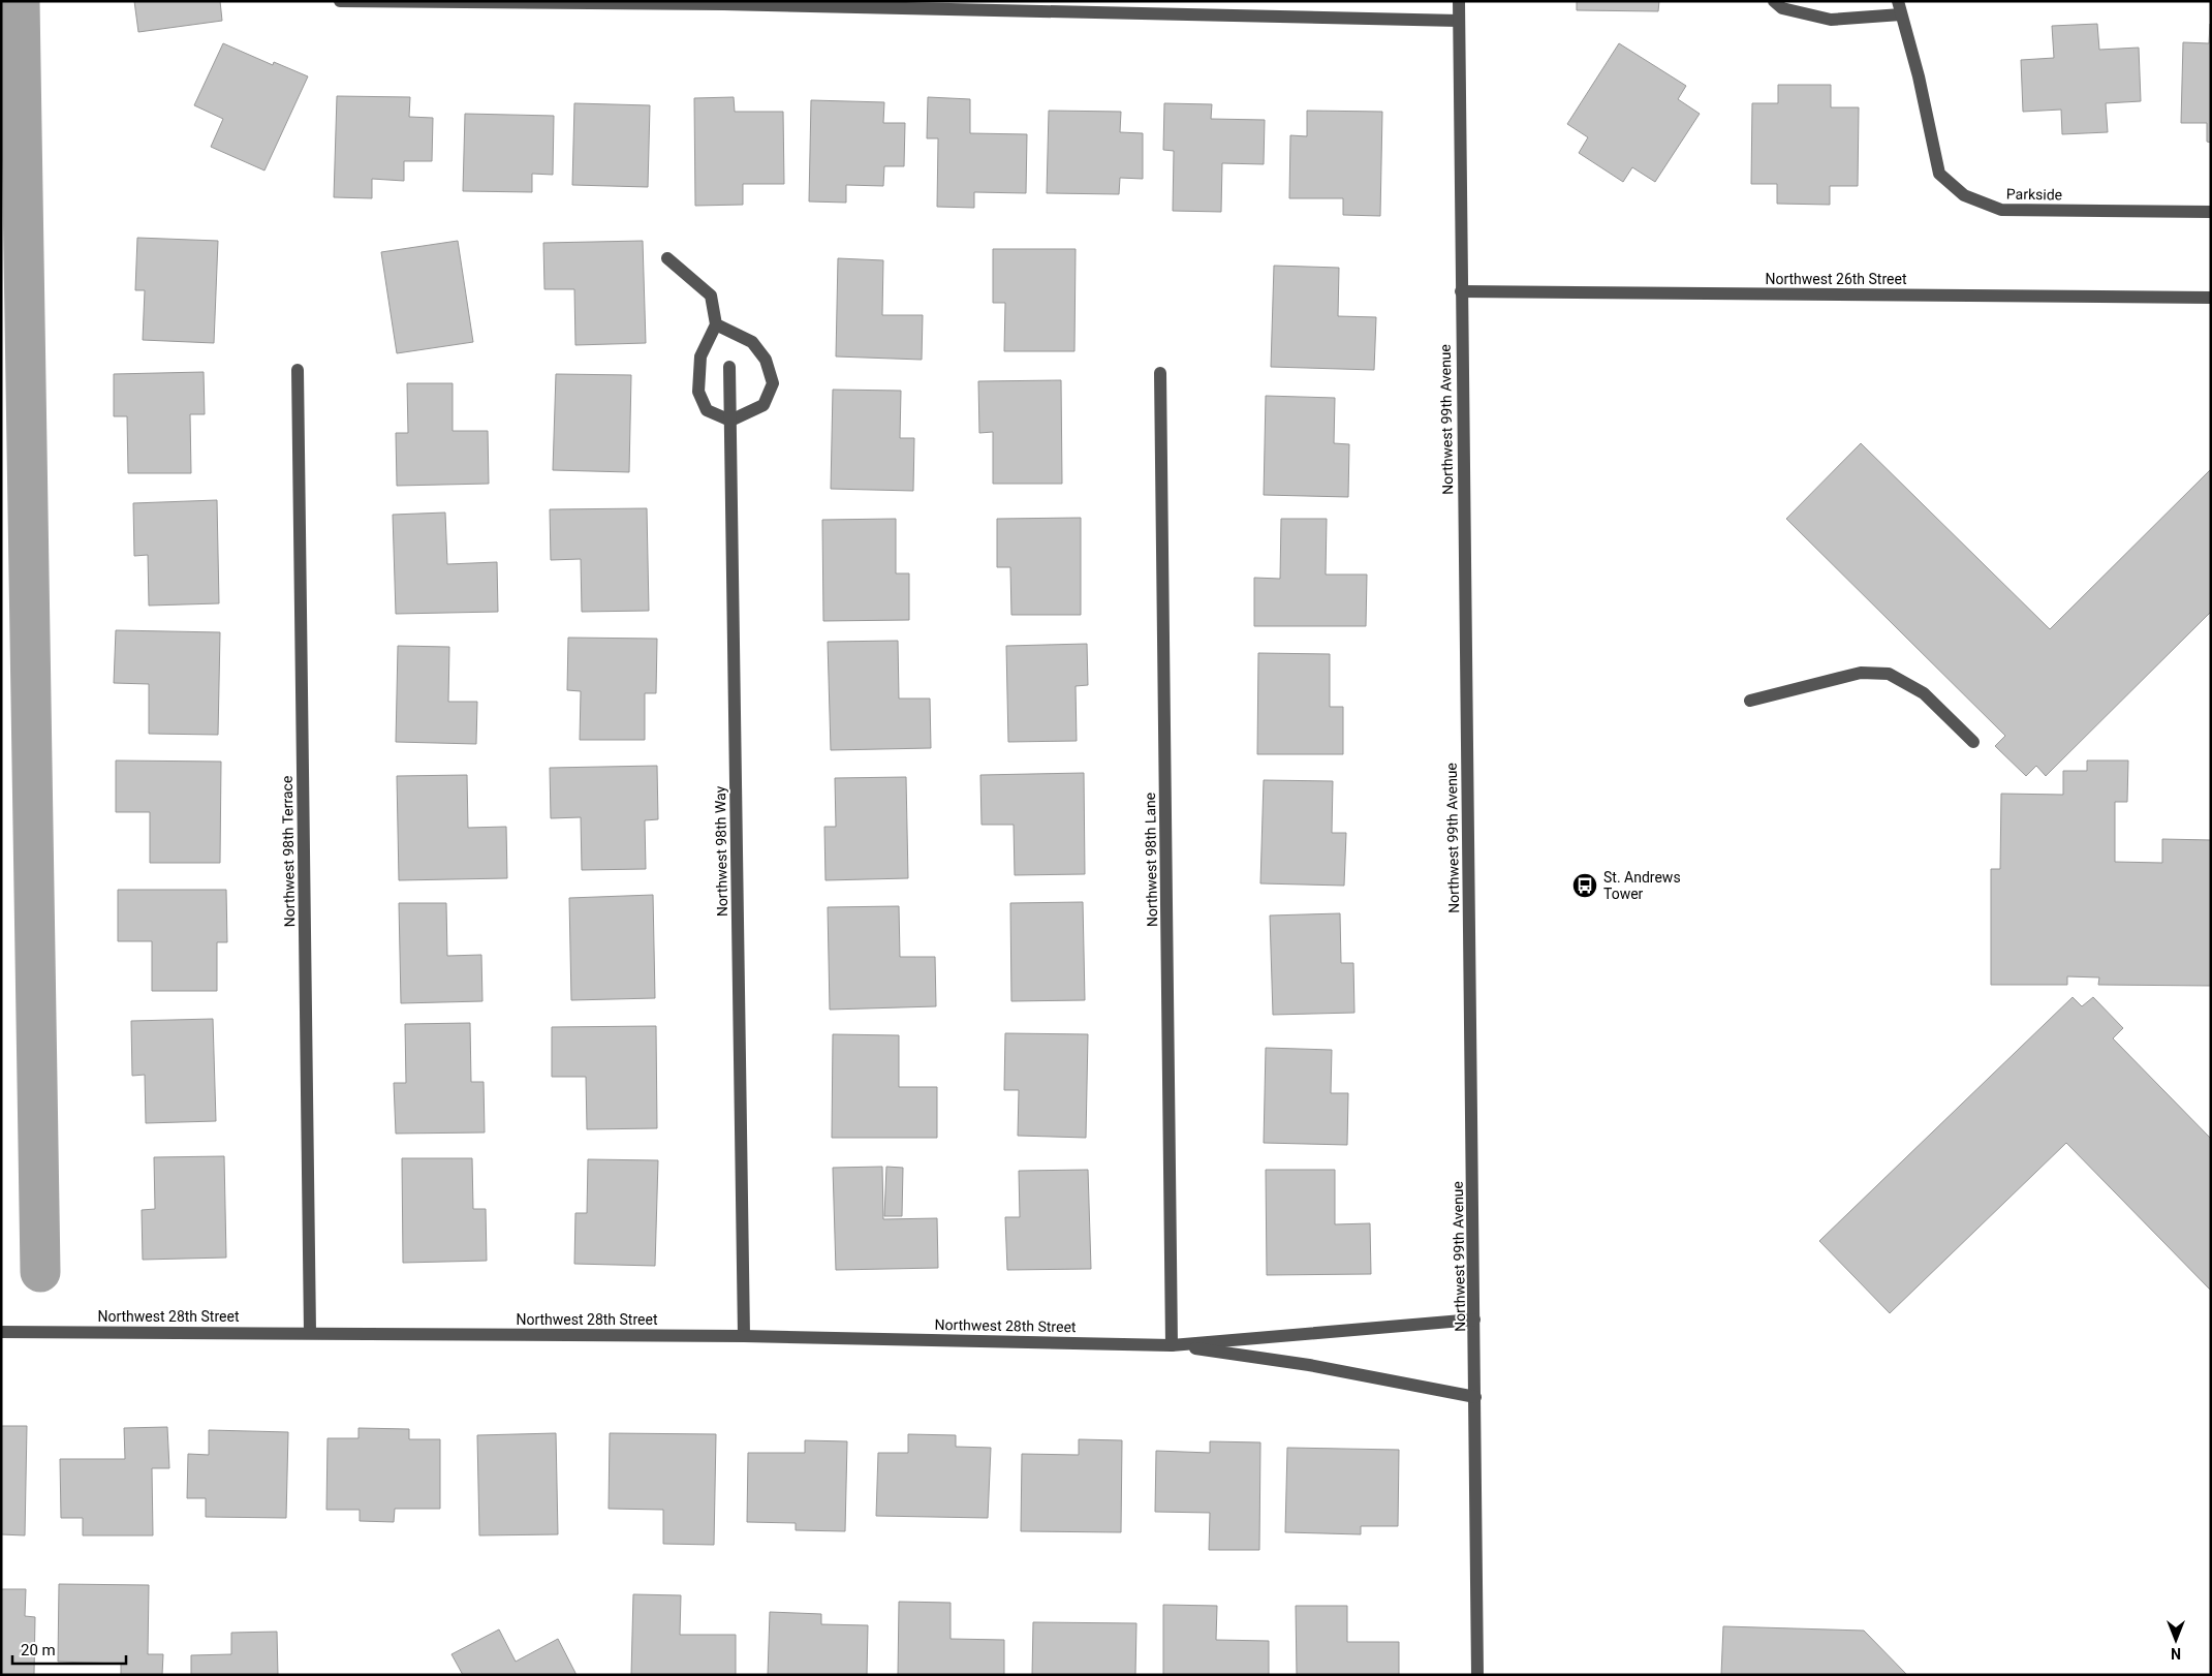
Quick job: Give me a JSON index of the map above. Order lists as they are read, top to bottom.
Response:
{
  "streets": {
    "street": [
      "Parkside",
      "Northwest 26th Street",
      "Northwest 99th Avenue",
      "Northwest 98th Terrace",
      "Northwest 98th Way",
      "Northwest 98th Lane",
      "Northwest 28th Street"
    ]
  },
  "crossings": [
    ["Northwest 26th Street", "Northwest 99th Avenue"],
    ["Northwest 99th Avenue", "Northwest 28th Street"],
    ["Northwest 98th Terrace", "Northwest 28th Street"],
    ["Northwest 98th Way", "Northwest 28th Street"],
    ["Northwest 98th Lane", "Northwest 28th Street"]
  ],
  "places": {
    "bus stop": ["St. Andrews Tower"]
  },
  "scale_bar": "20 m",
  "north": "bottom"
}
